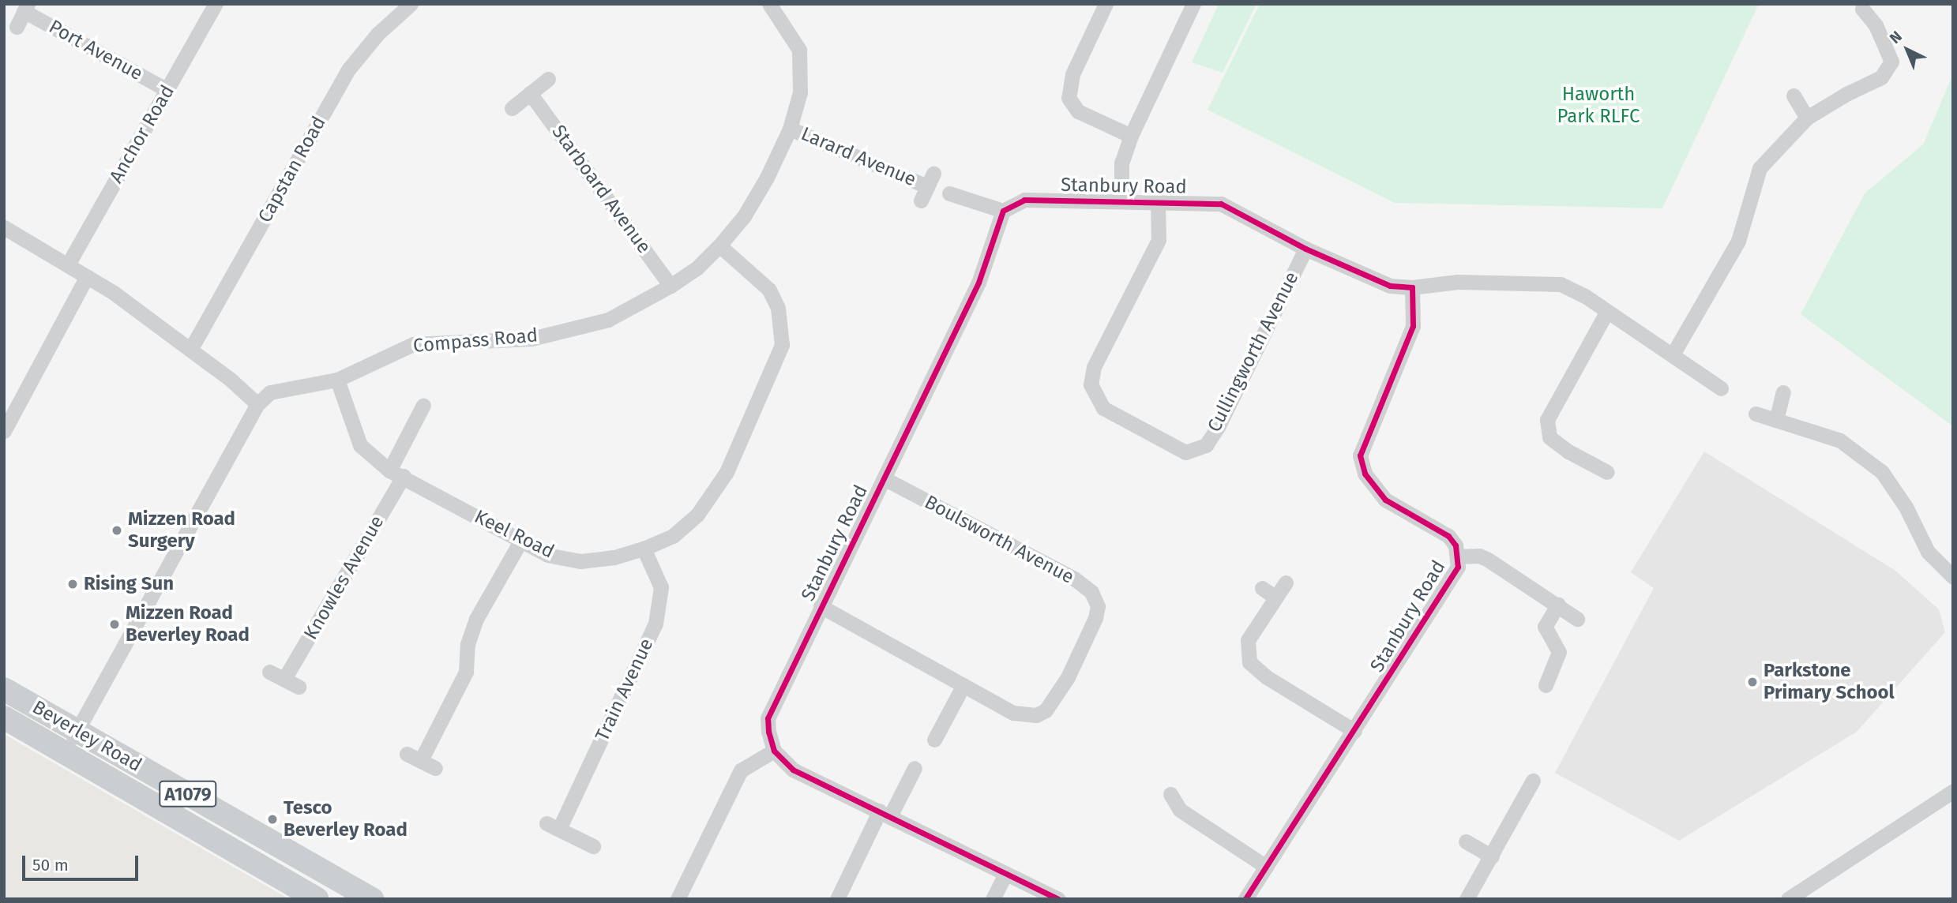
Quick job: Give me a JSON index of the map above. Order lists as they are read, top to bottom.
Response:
{
  "streets": {
    "main road": ["Beverley Road", "A1079"],
    "street": [
      "Port Avenue",
      "Anchor Road",
      "Larard Avenue",
      "Capstan Road",
      "Stanbury Road",
      "Starboard Avenue",
      "Compass Road",
      "Cullingworth Avenue",
      "Keel Road",
      "Boulsworth Avenue",
      "Knowles Avenue",
      "Train Avenue"
    ]
  },
  "crossings": [
    ["Port Avenue", "Anchor Road"],
    ["Larard Avenue", "Compass Road"],
    ["Stanbury Road", "Cullingworth Avenue"],
    ["Stanbury Road", "Boulsworth Avenue"],
    ["Starboard Avenue", "Compass Road"],
    ["Compass Road", "Keel Road"],
    ["Keel Road", "Knowles Avenue"],
    ["Keel Road", "Train Avenue"]
  ],
  "parks": ["Haworth Park RLFC"],
  "places": [
    "Mizzen Road Surgery",
    "Rising Sun",
    "Mizzen Road Beverley Road",
    "Parkstone Primary School",
    "Tesco Beverley Road"
  ],
  "scale_bar": "50 m",
  "north": "top left"
}
